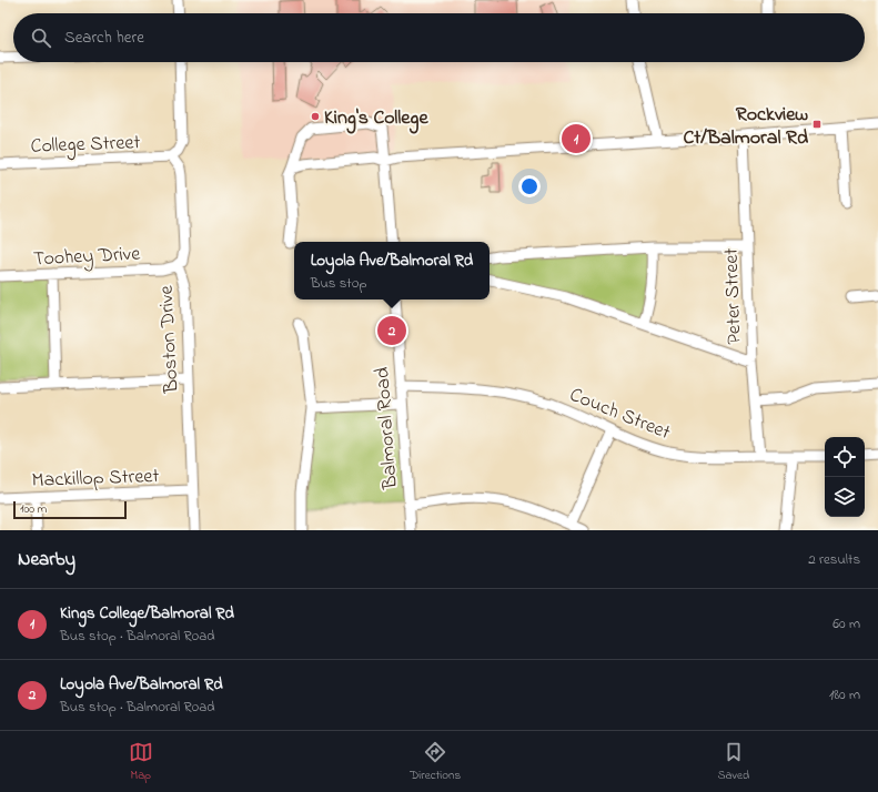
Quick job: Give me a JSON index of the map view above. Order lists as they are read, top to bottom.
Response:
{
  "streets": {
    "street": [
      "College Street",
      "Toohey Drive",
      "Peter Street",
      "Boston Drive",
      "Couch Street",
      "Balmoral Road",
      "Mackillop Street"
    ]
  },
  "crossings": [
    ["College Street", "Boston Drive"],
    ["Toohey Drive", "Boston Drive"],
    ["Peter Street", "Couch Street"],
    ["Boston Drive", "Mackillop Street"],
    ["Couch Street", "Balmoral Road"]
  ],
  "places": {
    "other": ["King's College"],
    "transit": ["Rockview Ct/Balmoral Rd"]
  },
  "scale_bar": "100 m",
  "page": {
    "search": "Search here",
    "pins": ["1", "2"],
    "popup": ["Loyola Ave/Balmoral Rd", "Bus stop"],
    "scale": "100 m",
    "heading": ["Nearby", "2 results"],
    "list": [
      {
        "mark": "1",
        "name": "Kings College/Balmoral Rd",
        "note": "Bus stop · Balmoral Road",
        "value": "60 m"
      },
      {
        "mark": "2",
        "name": "Loyola Ave/Balmoral Rd",
        "note": "Bus stop · Balmoral Road",
        "value": "180 m"
      }
    ],
    "nav": ["Map", "Directions", "Saved"]
  }
}
